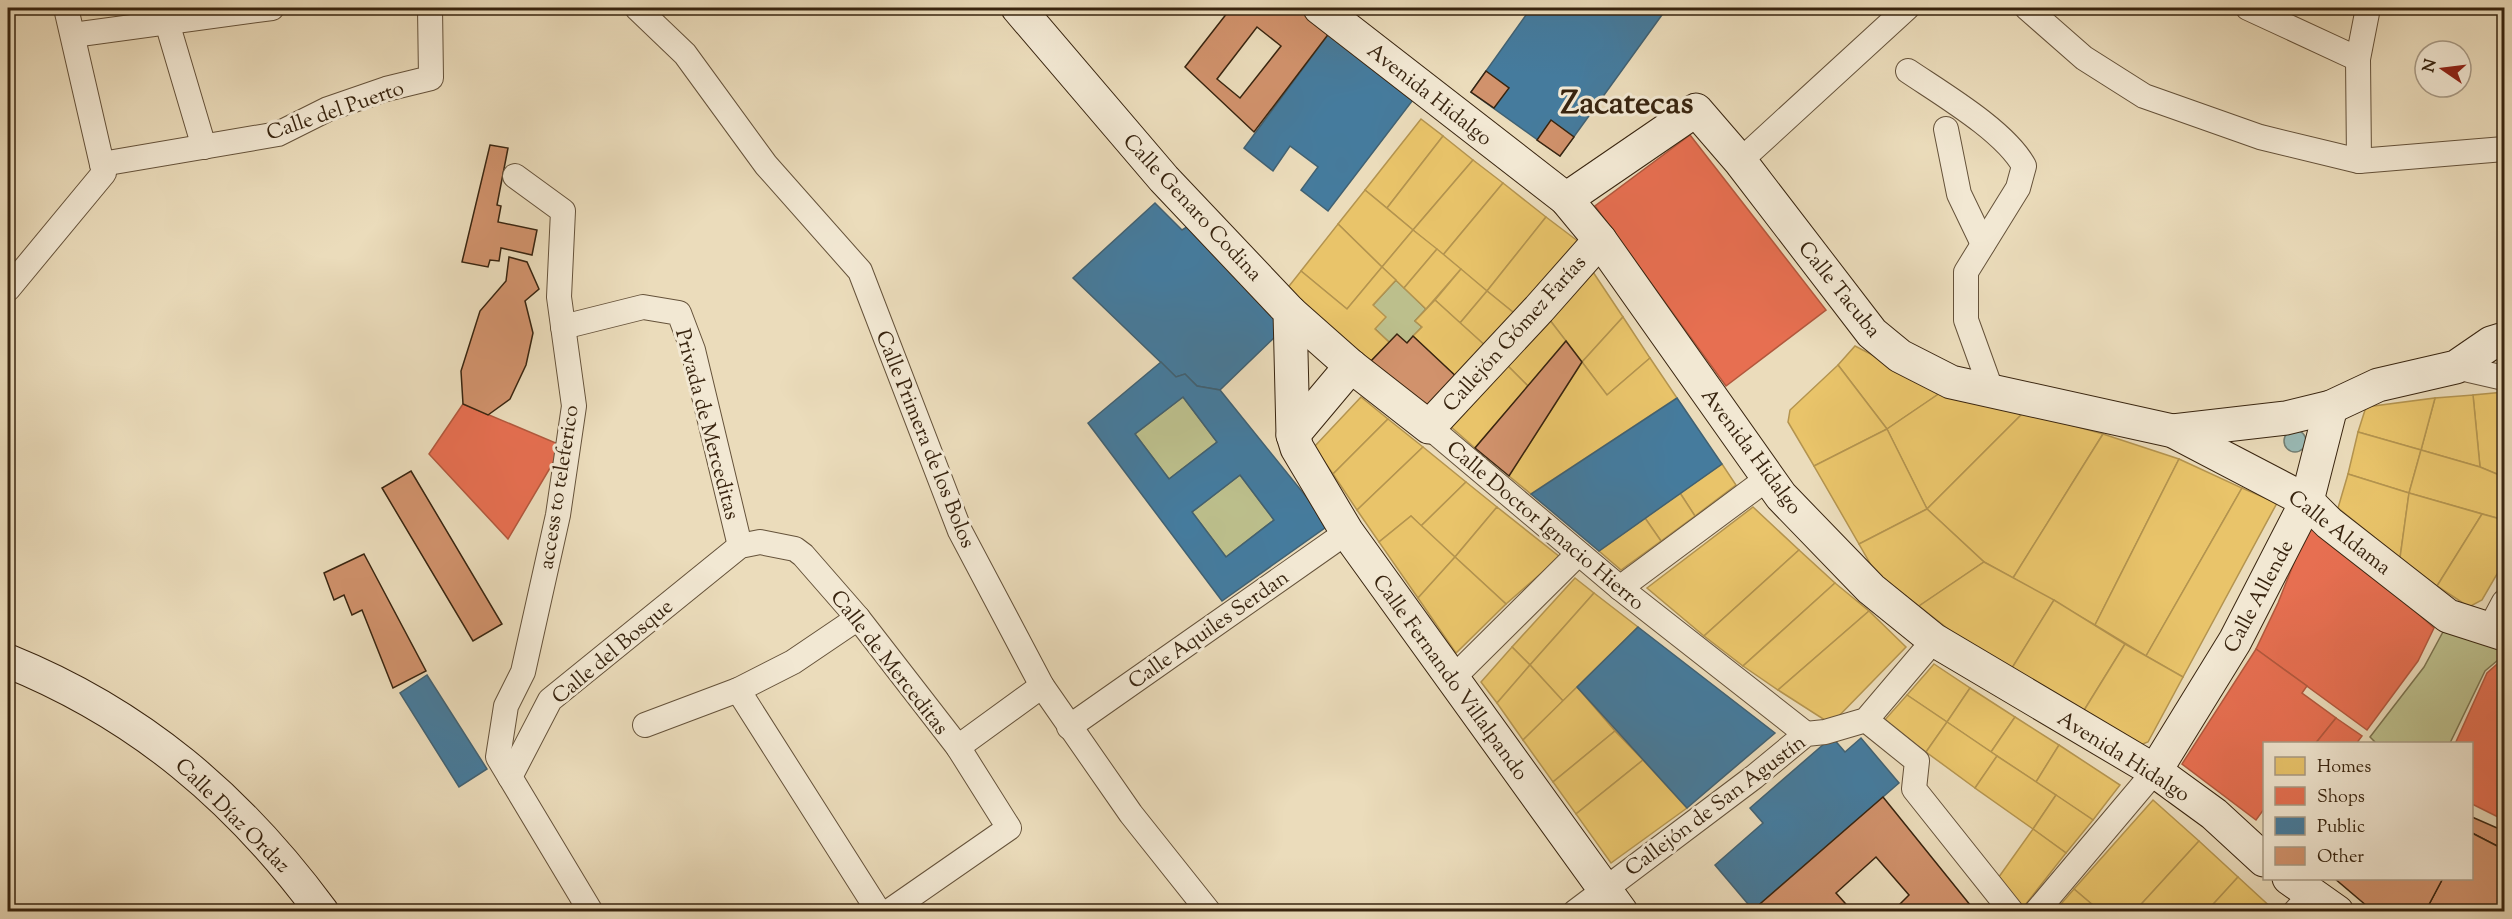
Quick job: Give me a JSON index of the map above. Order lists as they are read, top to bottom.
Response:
{
  "streets": {
    "street": [
      "Avenida Hidalgo",
      "Calle del Puerto",
      "Calle Genaro Codina",
      "Calle Tacuba",
      "Callejón Gómez Farías",
      "Privada de Merceditas",
      "Calle Primera de los Bolos",
      "access to teleferico",
      "Calle Doctor Ignacio Hierro",
      "Calle Aldama",
      "Calle Allende",
      "Calle Aquiles Serdan",
      "Calle del Bosque",
      "Calle de Merceditas",
      "Calle Fernando Villalpando",
      "Callejón de San Agustín",
      "Calle Díaz Ordaz"
    ]
  },
  "crossings": [
    ["Avenida Hidalgo", "Calle Tacuba"],
    ["Avenida Hidalgo", "Callejón Gómez Farías"],
    ["Avenida Hidalgo", "Calle Allende"],
    ["Calle Genaro Codina", "Calle Doctor Ignacio Hierro"],
    ["Calle Tacuba", "Calle Aldama"],
    ["Callejón Gómez Farías", "Calle Doctor Ignacio Hierro"],
    ["Privada de Merceditas", "access to teleferico"],
    ["Privada de Merceditas", "Calle del Bosque"],
    ["Privada de Merceditas", "Calle de Merceditas"],
    ["Calle Primera de los Bolos", "Calle Aquiles Serdan"],
    ["access to teleferico", "Calle del Bosque"],
    ["Calle Doctor Ignacio Hierro", "Callejón de San Agustín"],
    ["Calle Aldama", "Calle Allende"],
    ["Calle Aquiles Serdan", "Calle Fernando Villalpando"],
    ["Calle del Bosque", "Calle de Merceditas"],
    ["Calle Fernando Villalpando", "Callejón de San Agustín"]
  ],
  "districts": ["Zacatecas"],
  "legend": [
    "Homes",
    "Shops",
    "Public",
    "Other"
  ],
  "north": "left"
}
